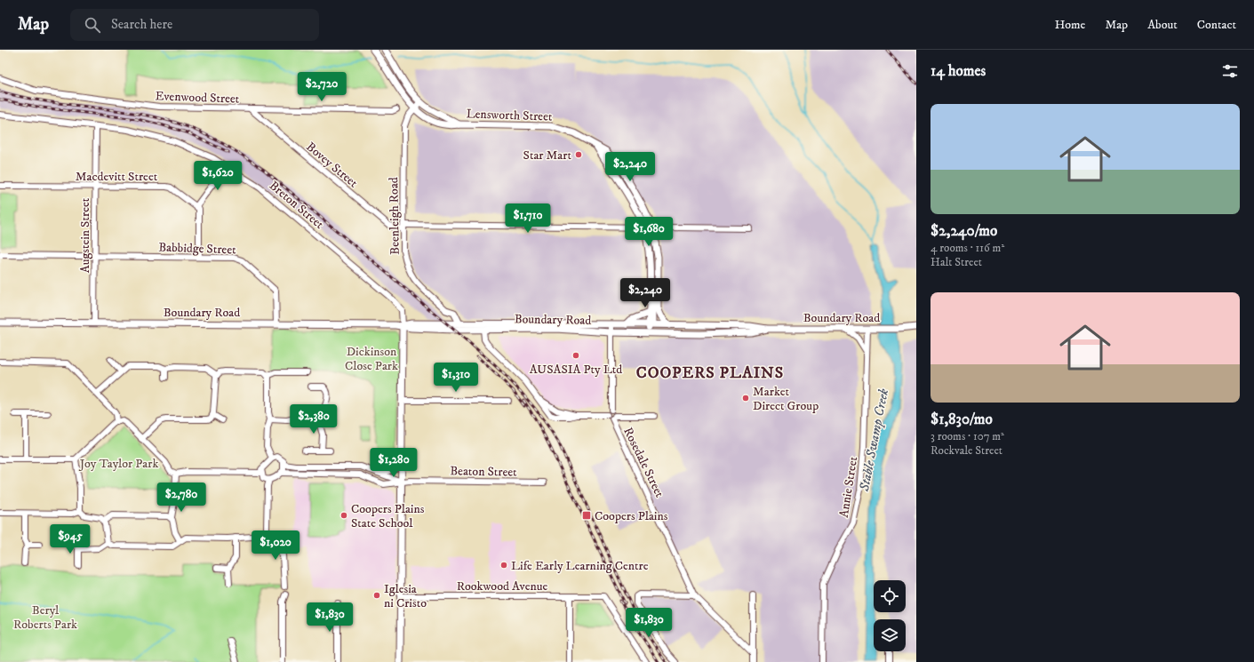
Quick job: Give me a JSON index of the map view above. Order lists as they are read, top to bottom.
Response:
{
  "streets": {
    "main road": ["Lensworth Street", "Boundary Road"],
    "street": [
      "Evenwood Street",
      "Bovey Street",
      "Macdevitt Street",
      "Breton Street",
      "Beenleigh Road",
      "Augstein Street",
      "Babbidge Street",
      "Rosedale Street",
      "Beaton Street",
      "Annie Street",
      "Rookwood Avenue"
    ]
  },
  "crossings": [
    ["Evenwood Street", "Bovey Street"],
    ["Lensworth Street", "Bovey Street"],
    ["Lensworth Street", "Beenleigh Road"],
    ["Lensworth Street", "Boundary Road"],
    ["Bovey Street", "Beenleigh Road"],
    ["Macdevitt Street", "Augstein Street"],
    ["Breton Street", "Augstein Street"],
    ["Breton Street", "Boundary Road"],
    ["Augstein Street", "Babbidge Street"],
    ["Augstein Street", "Boundary Road"],
    ["Babbidge Street", "Boundary Road"],
    ["Boundary Road", "Annie Street"]
  ],
  "districts": ["COOPERS PLAINS"],
  "water": ["Stable Swamp Creek"],
  "parks": ["Dickinson Close Park", "Joy Taylor Park", "Beryl Roberts Park"],
  "places": {
    "other": [
      "Star Mart",
      "AUSASIA Pty Ltd",
      "Market Direct Group",
      "Coopers Plains State School",
      "Life Early Learning Centre",
      "Iglesia ni Cristo"
    ],
    "transit": ["Coopers Plains"]
  },
  "page": {
    "header": "Map",
    "search": "Search here",
    "nav": [
      "Home",
      "Map",
      "About",
      "Contact"
    ],
    "heading": "14 homes",
    "price": [
      "$2,720",
      "$2,240",
      "$1,620",
      "$1,710",
      "$1,680",
      "$2,240",
      "$1,310",
      "$2,380",
      "$1,280",
      "$2,780",
      "$945",
      "$1,020",
      "$1,830",
      "$1,830"
    ],
    "list": [
      {
        "name": "$2,240/mo",
        "note": "4 rooms · 116 m² · Halt Street"
      },
      {
        "name": "$1,830/mo",
        "note": "3 rooms · 107 m² · Rockvale Street"
      }
    ]
  }
}
